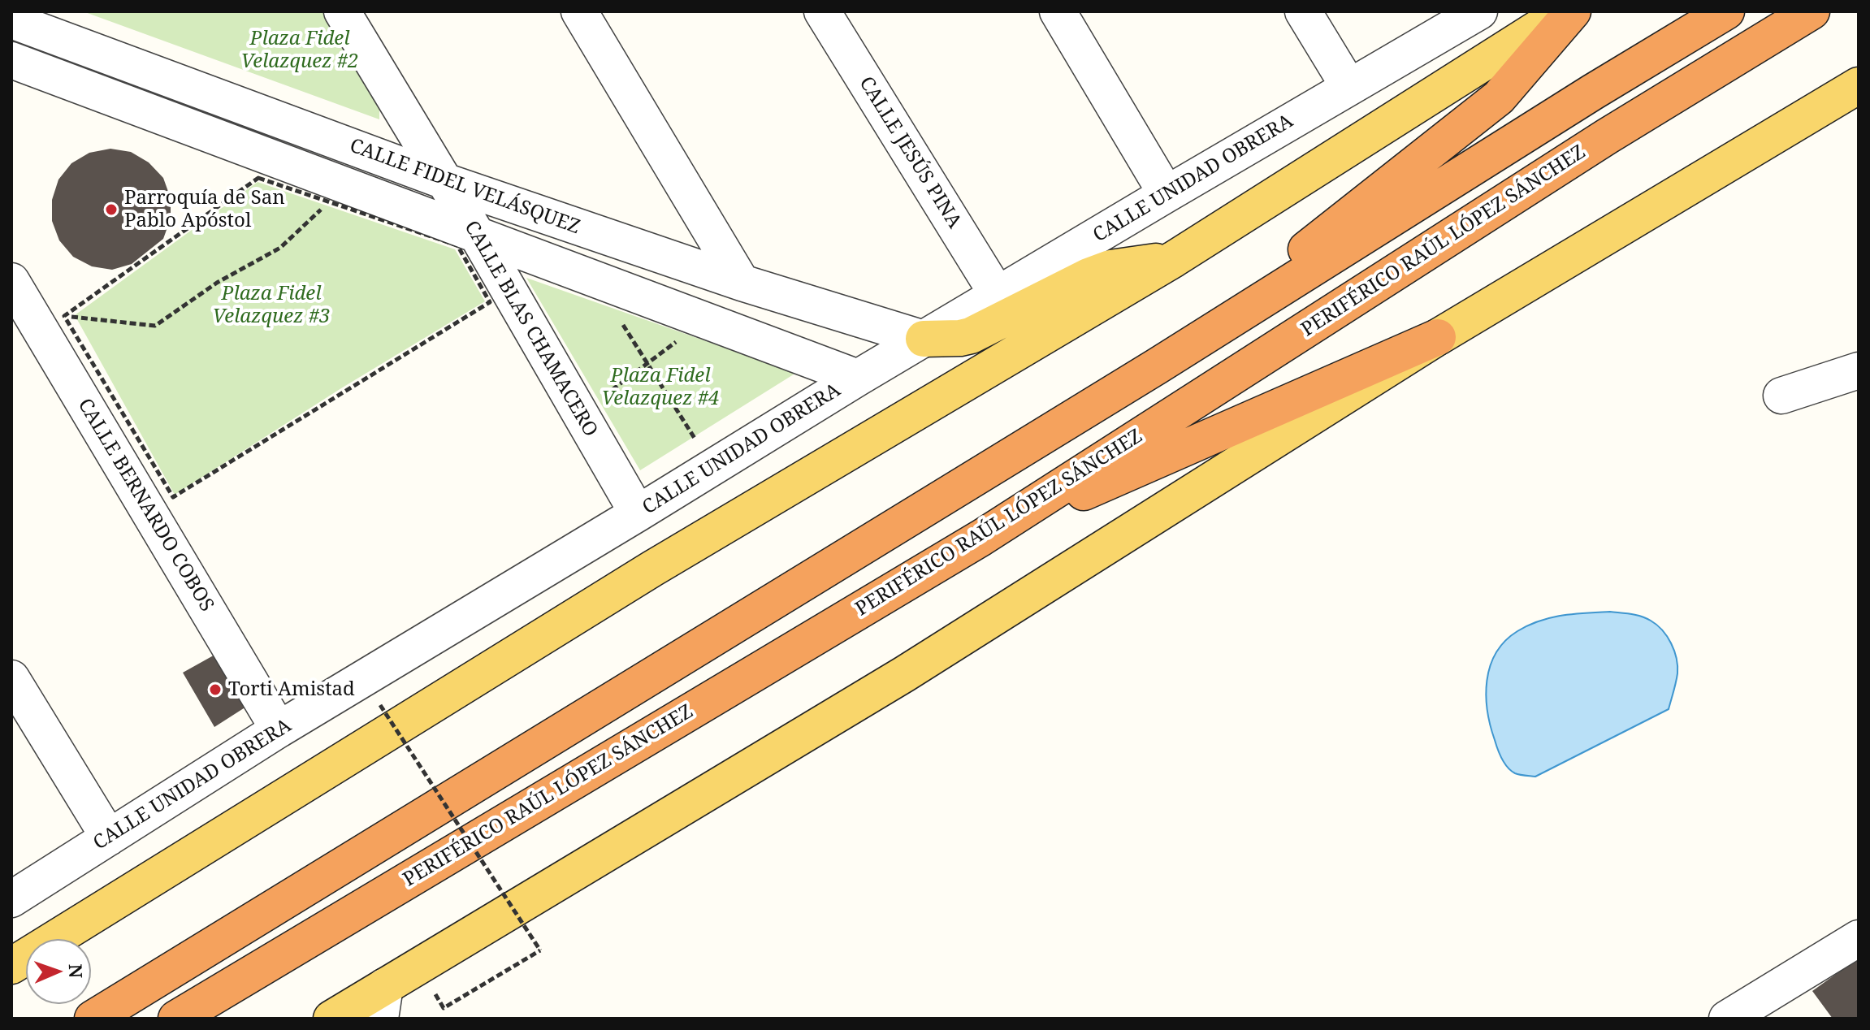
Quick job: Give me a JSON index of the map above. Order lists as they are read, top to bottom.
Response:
{
  "streets": {
    "highway": ["PERIFÉRICO RAÚL LÓPEZ SÁNCHEZ"],
    "street": [
      "CALLE JESÚS PINA",
      "CALLE UNIDAD OBRERA",
      "CALLE FIDEL VELÁSQUEZ",
      "CALLE BLAS CHAMACERO",
      "CALLE BERNARDO COBOS"
    ]
  },
  "crossings": [
    ["CALLE JESÚS PINA", "CALLE UNIDAD OBRERA"],
    ["CALLE UNIDAD OBRERA", "CALLE FIDEL VELÁSQUEZ"],
    ["CALLE UNIDAD OBRERA", "CALLE BLAS CHAMACERO"],
    ["CALLE UNIDAD OBRERA", "CALLE BERNARDO COBOS"],
    ["CALLE FIDEL VELÁSQUEZ", "CALLE BLAS CHAMACERO"]
  ],
  "parks": ["Plaza Fidel Velazquez #2", "Plaza Fidel Velazquez #3", "Plaza Fidel Velazquez #4"],
  "places": ["Parroquía de San Pablo Apóstol", "Torti Amistad"],
  "north": "right"
}
